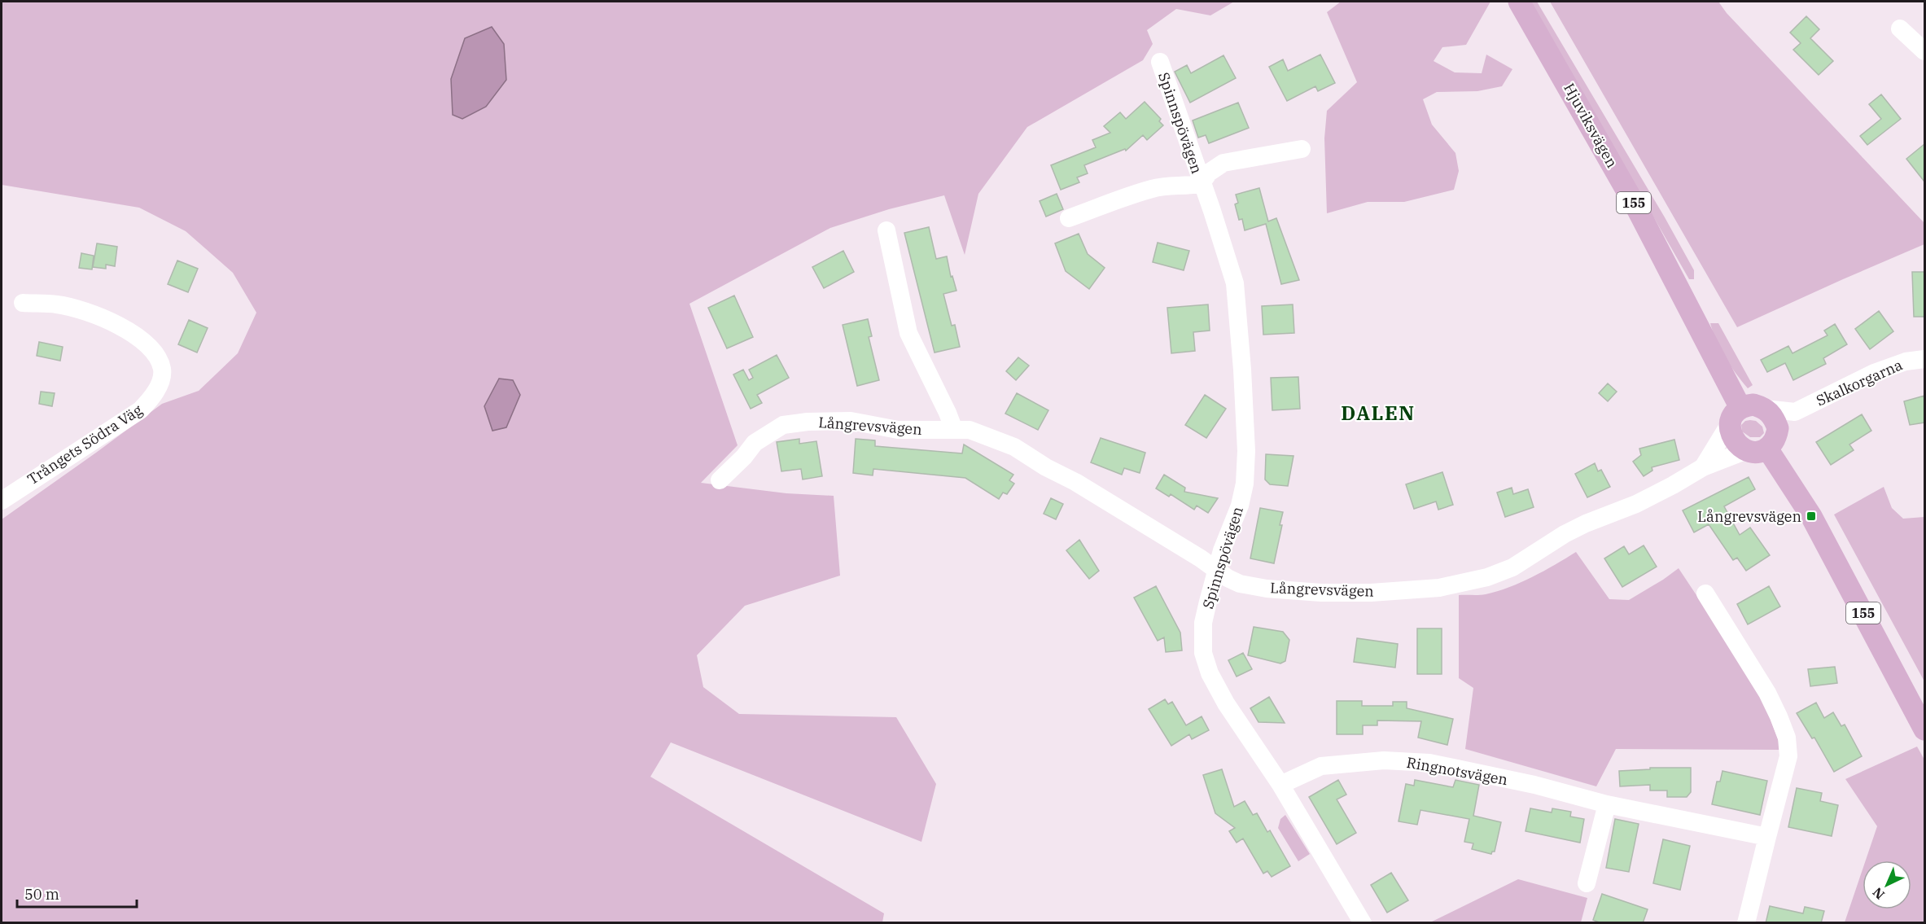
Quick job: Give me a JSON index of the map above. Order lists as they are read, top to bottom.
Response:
{
  "streets": {
    "main road": ["Hjuviksvägen", "155"],
    "street": [
      "Spinnspövägen",
      "Skalkorgarna",
      "Långrevsvägen",
      "Trångets Södra Väg",
      "Ringnotsvägen"
    ]
  },
  "crossings": [
    ["Spinnspövägen", "Långrevsvägen"],
    ["Spinnspövägen", "Ringnotsvägen"],
    ["Hjuviksvägen", "Skalkorgarna"],
    ["Hjuviksvägen", "Långrevsvägen"],
    ["Skalkorgarna", "Långrevsvägen"]
  ],
  "districts": ["DALEN"],
  "places": {
    "transit": ["Långrevsvägen"]
  },
  "scale_bar": "50 m",
  "north": "bottom left"
}
